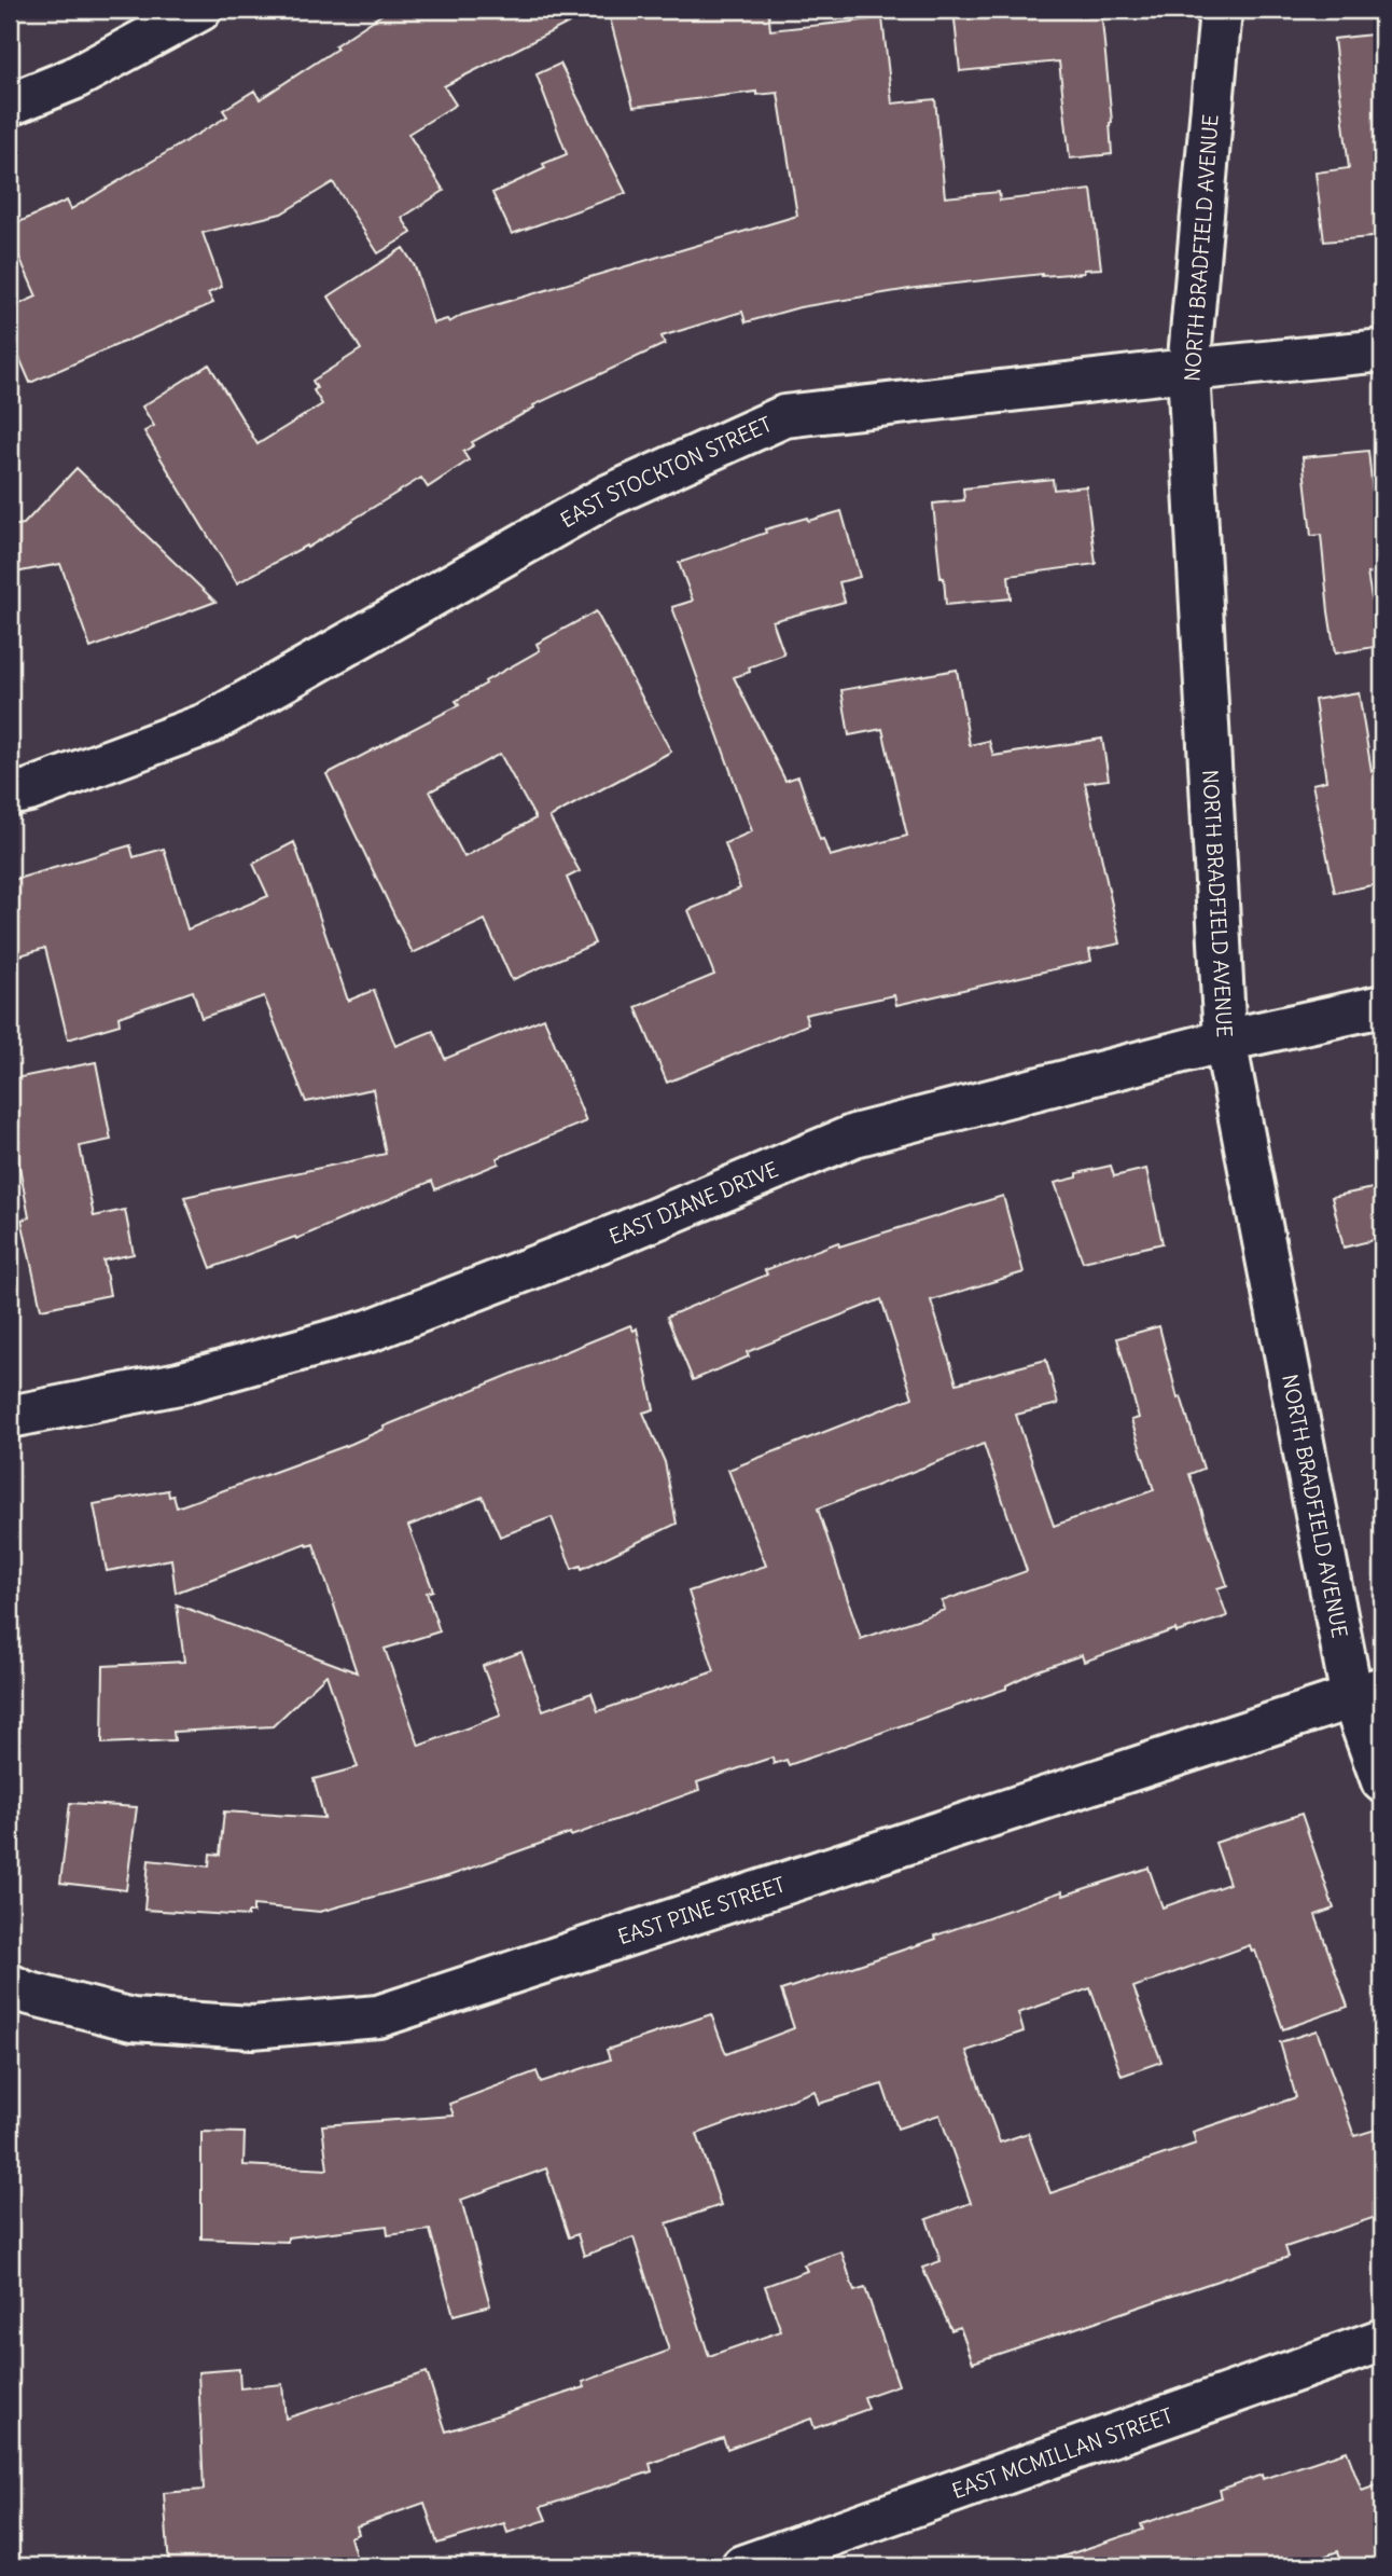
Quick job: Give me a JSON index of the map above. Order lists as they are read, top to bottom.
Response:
{
  "streets": {
    "street": [
      "NORTH BRADFIELD AVENUE",
      "EAST STOCKTON STREET",
      "EAST DIANE DRIVE",
      "EAST PINE STREET",
      "EAST MCMILLAN STREET"
    ]
  },
  "crossings": [
    ["NORTH BRADFIELD AVENUE", "EAST STOCKTON STREET"],
    ["NORTH BRADFIELD AVENUE", "EAST DIANE DRIVE"],
    ["NORTH BRADFIELD AVENUE", "EAST PINE STREET"]
  ]
}
